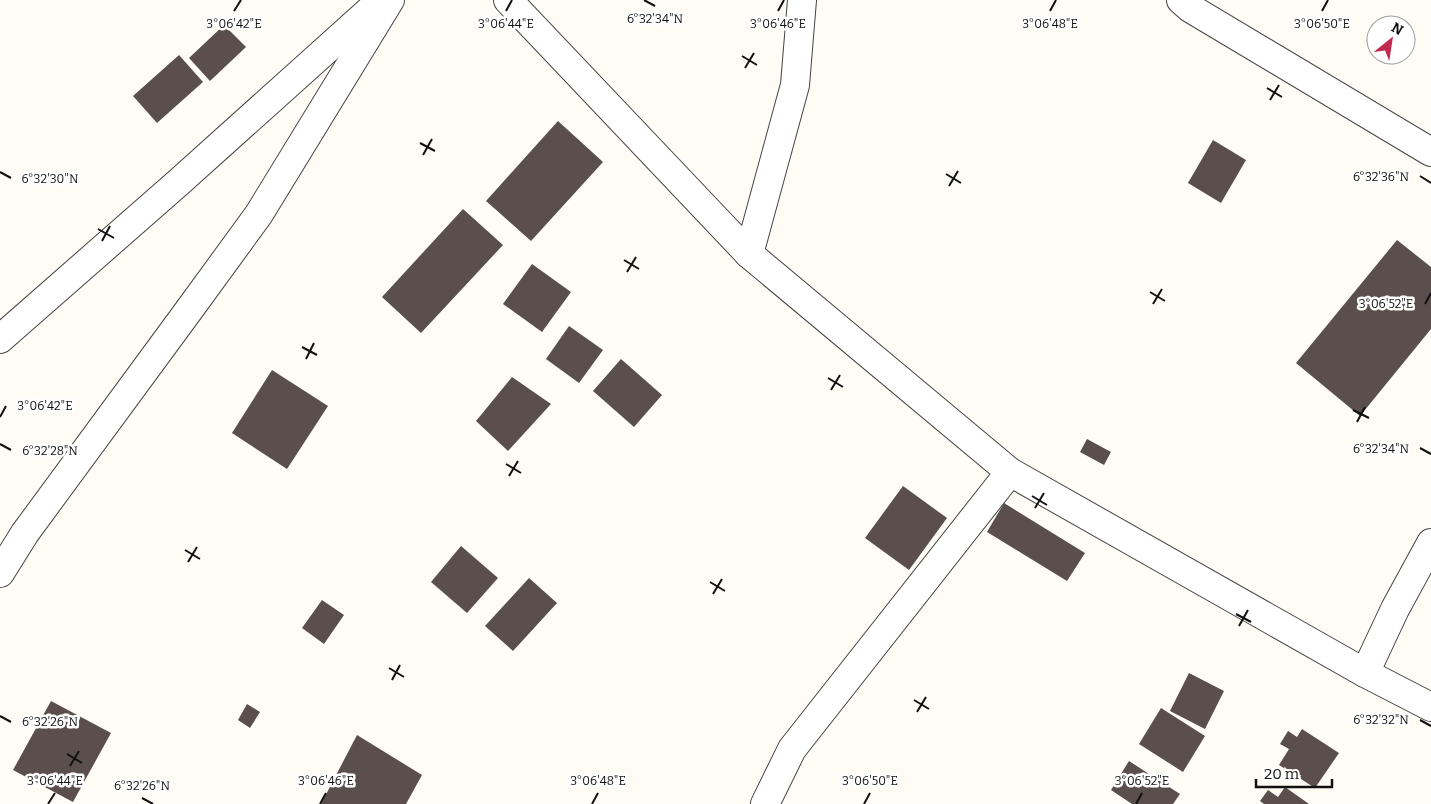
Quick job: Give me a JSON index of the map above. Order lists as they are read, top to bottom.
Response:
{
  "scale_bar": "20 m",
  "north": "top right",
  "coordinates": [
    "6°32'34\"N",
    "3°06'44\"E",
    "3°06'46\"E",
    "3°06'50\"E",
    "3°06'42\"E",
    "3°06'48\"E",
    "6°32'36\"N",
    "6°32'30\"N",
    "3°06'52\"E",
    "6°32'28\"N",
    "6°32'32\"N",
    "6°32'26\"N"
  ]
}
